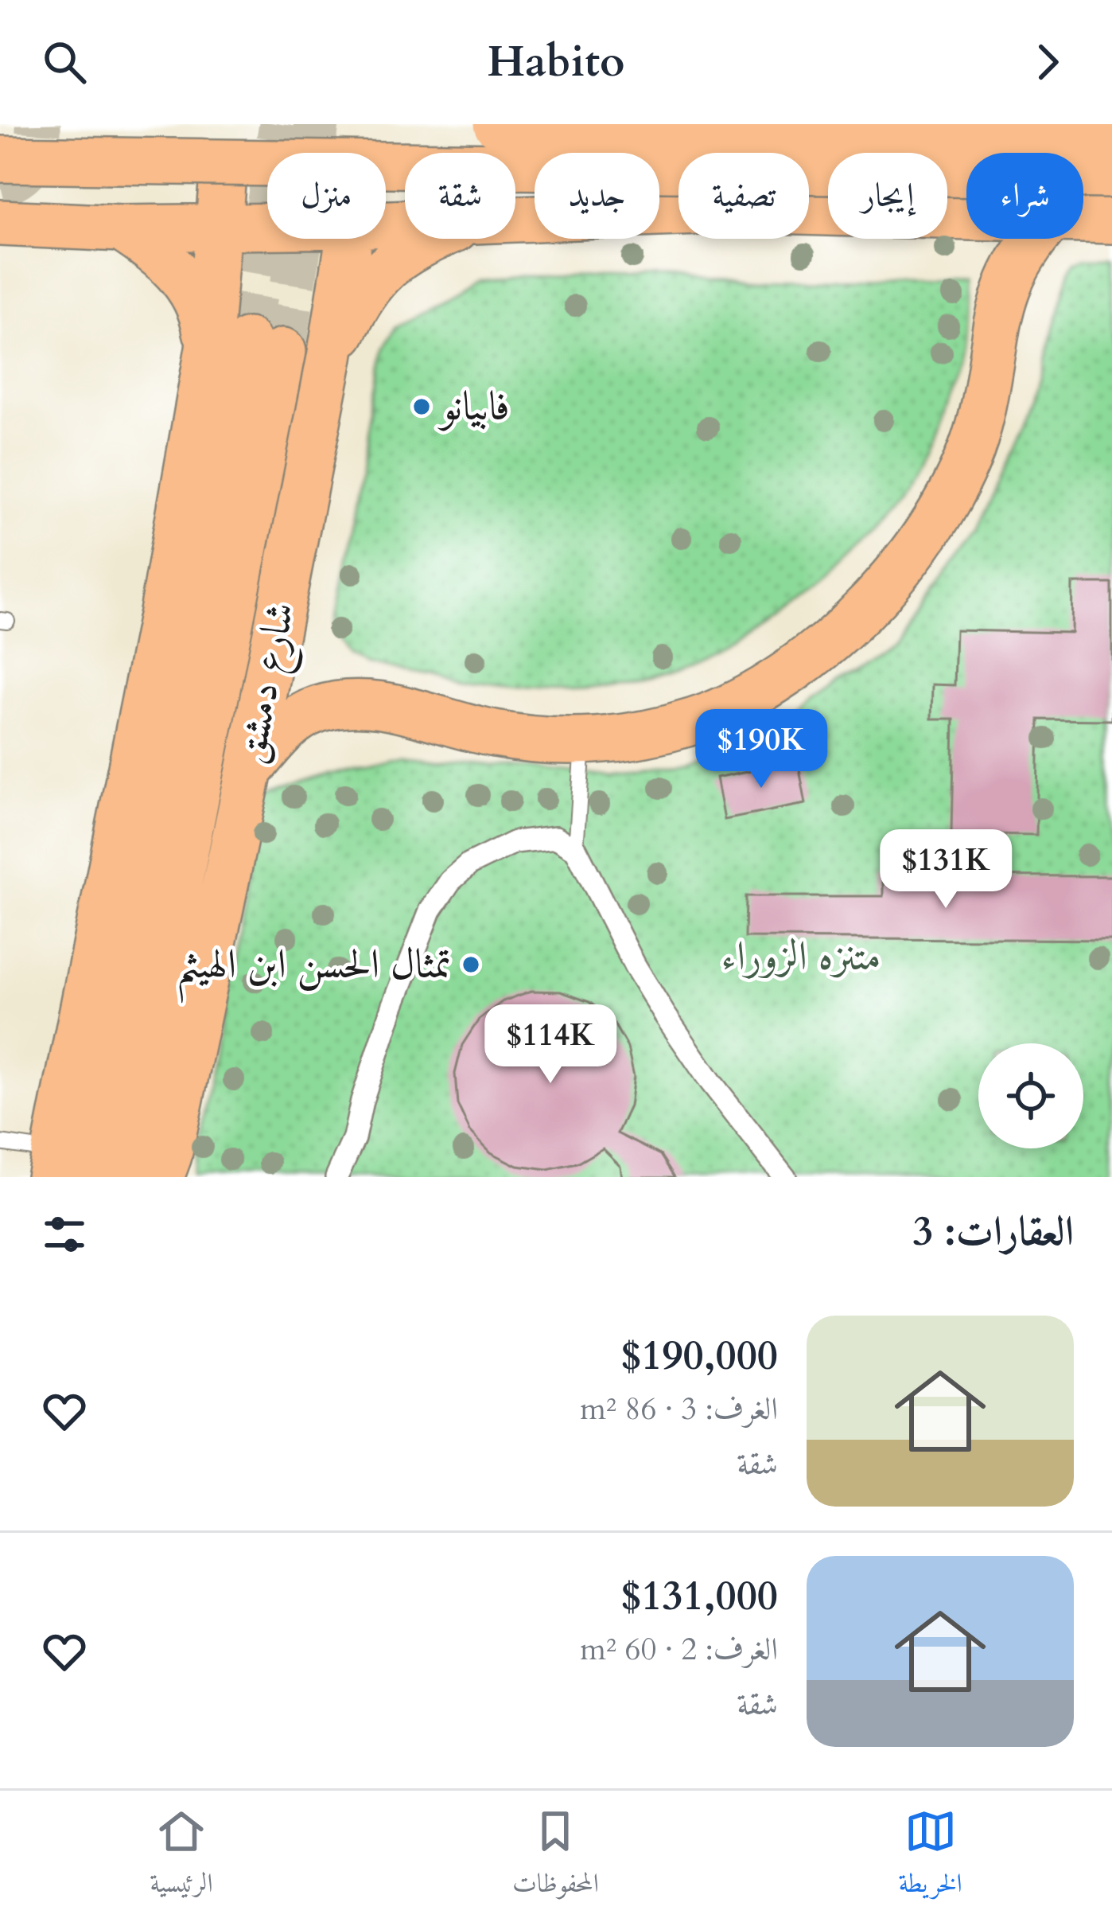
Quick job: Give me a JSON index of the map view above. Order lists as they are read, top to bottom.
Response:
{
  "streets": {
    "main road": ["شارع دمشق"]
  },
  "parks": ["متنزه الزوراء"],
  "places": ["فابيانو", "تمثال الحسن ابن الهيثم"],
  "page": {
    "header": "Habito",
    "chip": [
      "شراء",
      "إيجار",
      "تصفية",
      "جديد",
      "شقة",
      "منزل"
    ],
    "price": ["$190K", "$131K", "$114K"],
    "heading": "العقارات: 3",
    "list": [
      {
        "name": "$190,000",
        "note": "الغرف: 3 · 86 m² · شقة"
      },
      {
        "name": "$131,000",
        "note": "الغرف: 2 · 60 m² · شقة"
      }
    ],
    "tabs": ["الخريطة", "المحفوظات", "الرئيسية"]
  }
}
